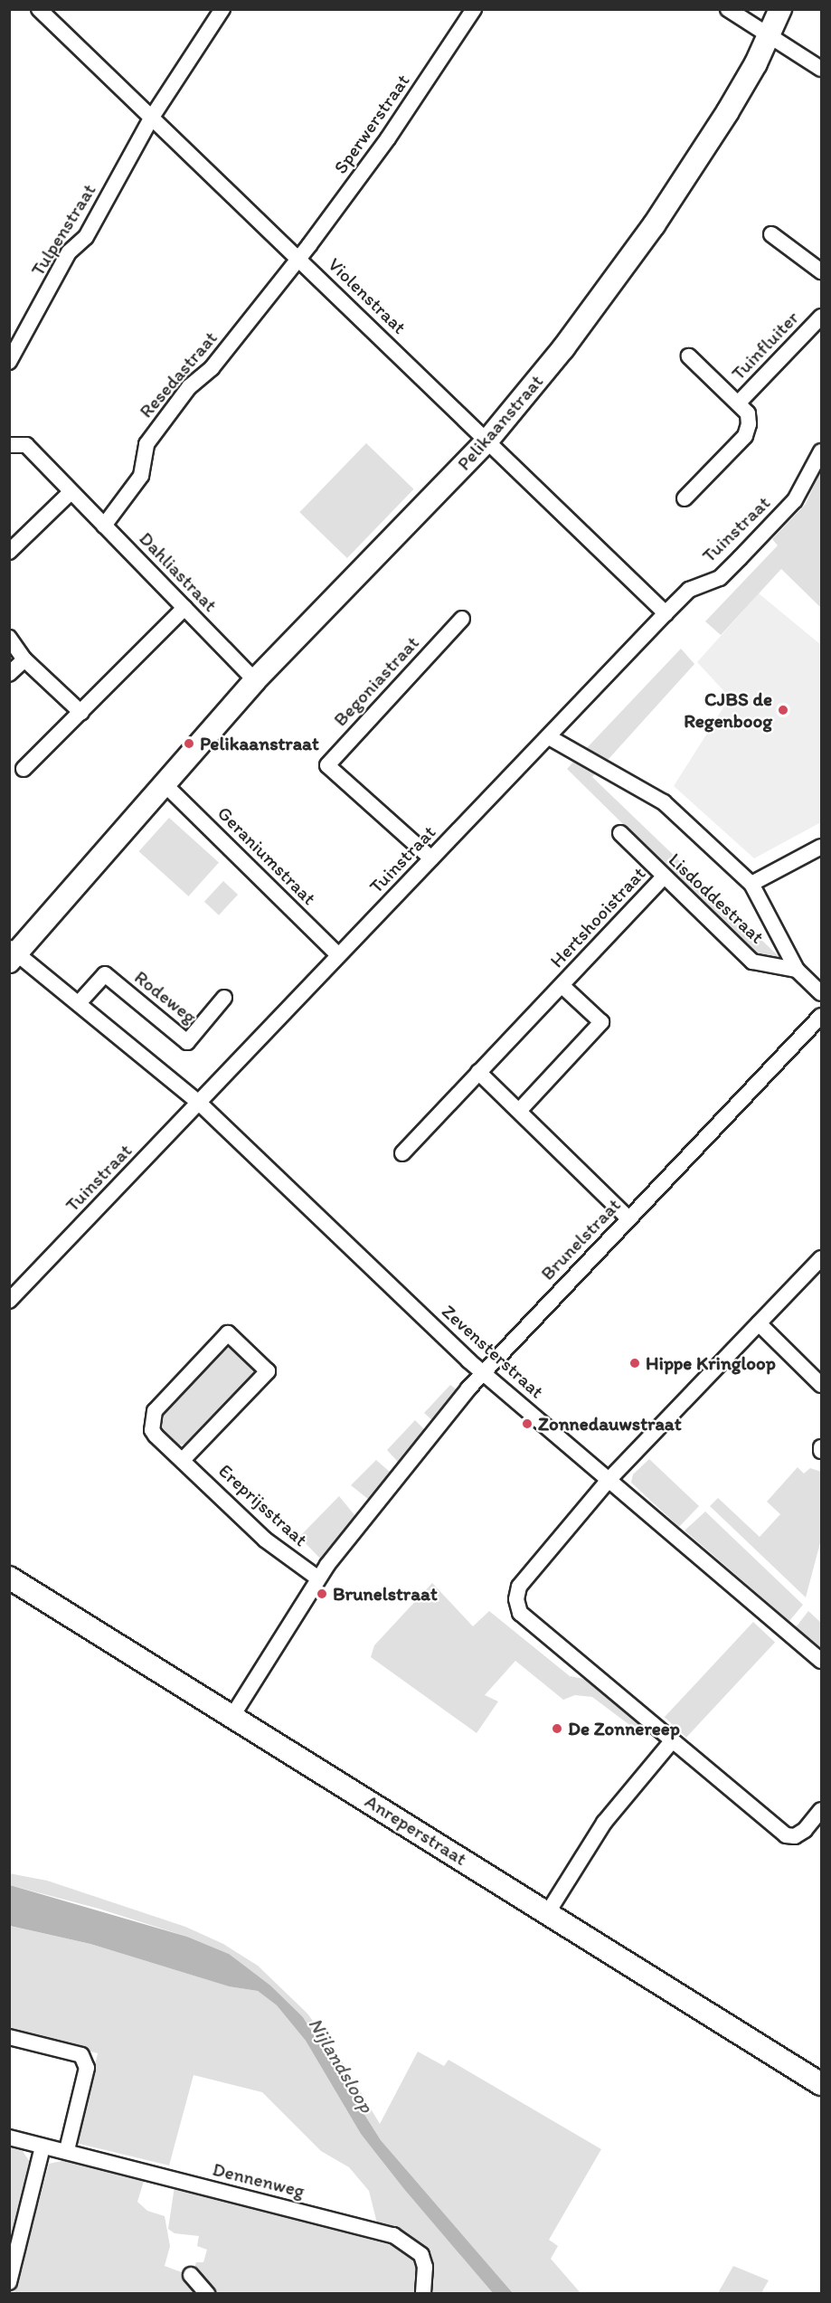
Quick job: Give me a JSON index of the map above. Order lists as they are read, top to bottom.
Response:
{
  "streets": {
    "street": [
      "Sperwerstraat",
      "Tulpenstraat",
      "Violenstraat",
      "Tuinfluiter",
      "Resedastraat",
      "Pelikaanstraat",
      "Tuinstraat",
      "Dahliastraat",
      "Begoniastraat",
      "Geraniumstraat",
      "Lisdoddestraat",
      "Hertshooistraat",
      "Rodeweg",
      "Brunelstraat",
      "Zevensterstraat",
      "Ereprijsstraat",
      "Anreperstraat",
      "Dennenweg"
    ]
  },
  "crossings": [
    ["Sperwerstraat", "Violenstraat"],
    ["Sperwerstraat", "Resedastraat"],
    ["Tulpenstraat", "Violenstraat"],
    ["Violenstraat", "Resedastraat"],
    ["Violenstraat", "Pelikaanstraat"],
    ["Violenstraat", "Tuinstraat"],
    ["Resedastraat", "Dahliastraat"],
    ["Pelikaanstraat", "Dahliastraat"],
    ["Pelikaanstraat", "Geraniumstraat"],
    ["Tuinstraat", "Begoniastraat"],
    ["Tuinstraat", "Geraniumstraat"],
    ["Tuinstraat", "Lisdoddestraat"],
    ["Tuinstraat", "Zevensterstraat"],
    ["Lisdoddestraat", "Hertshooistraat"],
    ["Brunelstraat", "Zevensterstraat"],
    ["Brunelstraat", "Ereprijsstraat"],
    ["Brunelstraat", "Anreperstraat"]
  ],
  "water": ["Nijlandsloop"],
  "places": [
    "CJBS de Regenboog",
    "Pelikaanstraat",
    "Hippe Kringloop",
    "Zonnedauwstraat",
    "Brunelstraat",
    "De Zonnereep"
  ]
}
